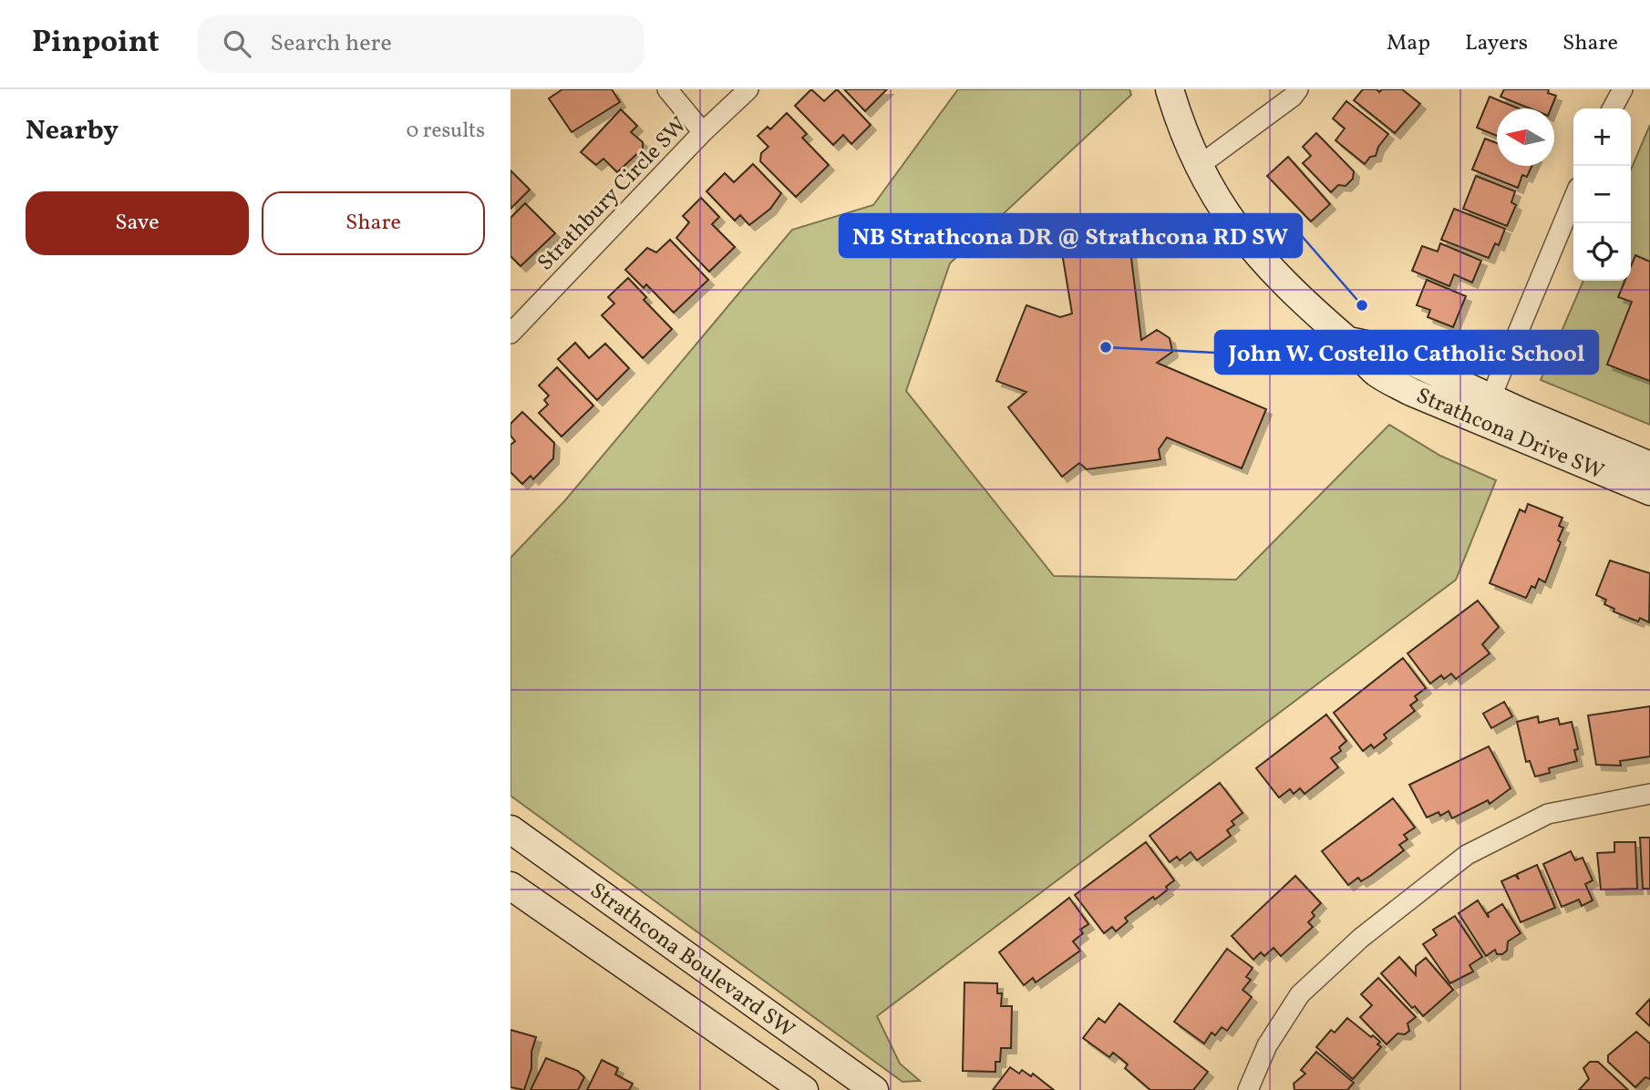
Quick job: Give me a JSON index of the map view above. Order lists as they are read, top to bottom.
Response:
{
  "streets": {
    "street": ["Strathbury Circle SW", "Strathcona Drive SW", "Strathcona Boulevard SW"]
  },
  "places": ["NB Strathcona DR @ Strathcona RD SW", "John W. Costello Catholic School"],
  "north": "left",
  "page": {
    "header": "Pinpoint",
    "search": "Search here",
    "nav": ["Map", "Layers", "Share"],
    "heading": ["Nearby", "0 results"],
    "map_buttons": ["+", "−"],
    "buttons": ["Save", "Share"]
  }
}
